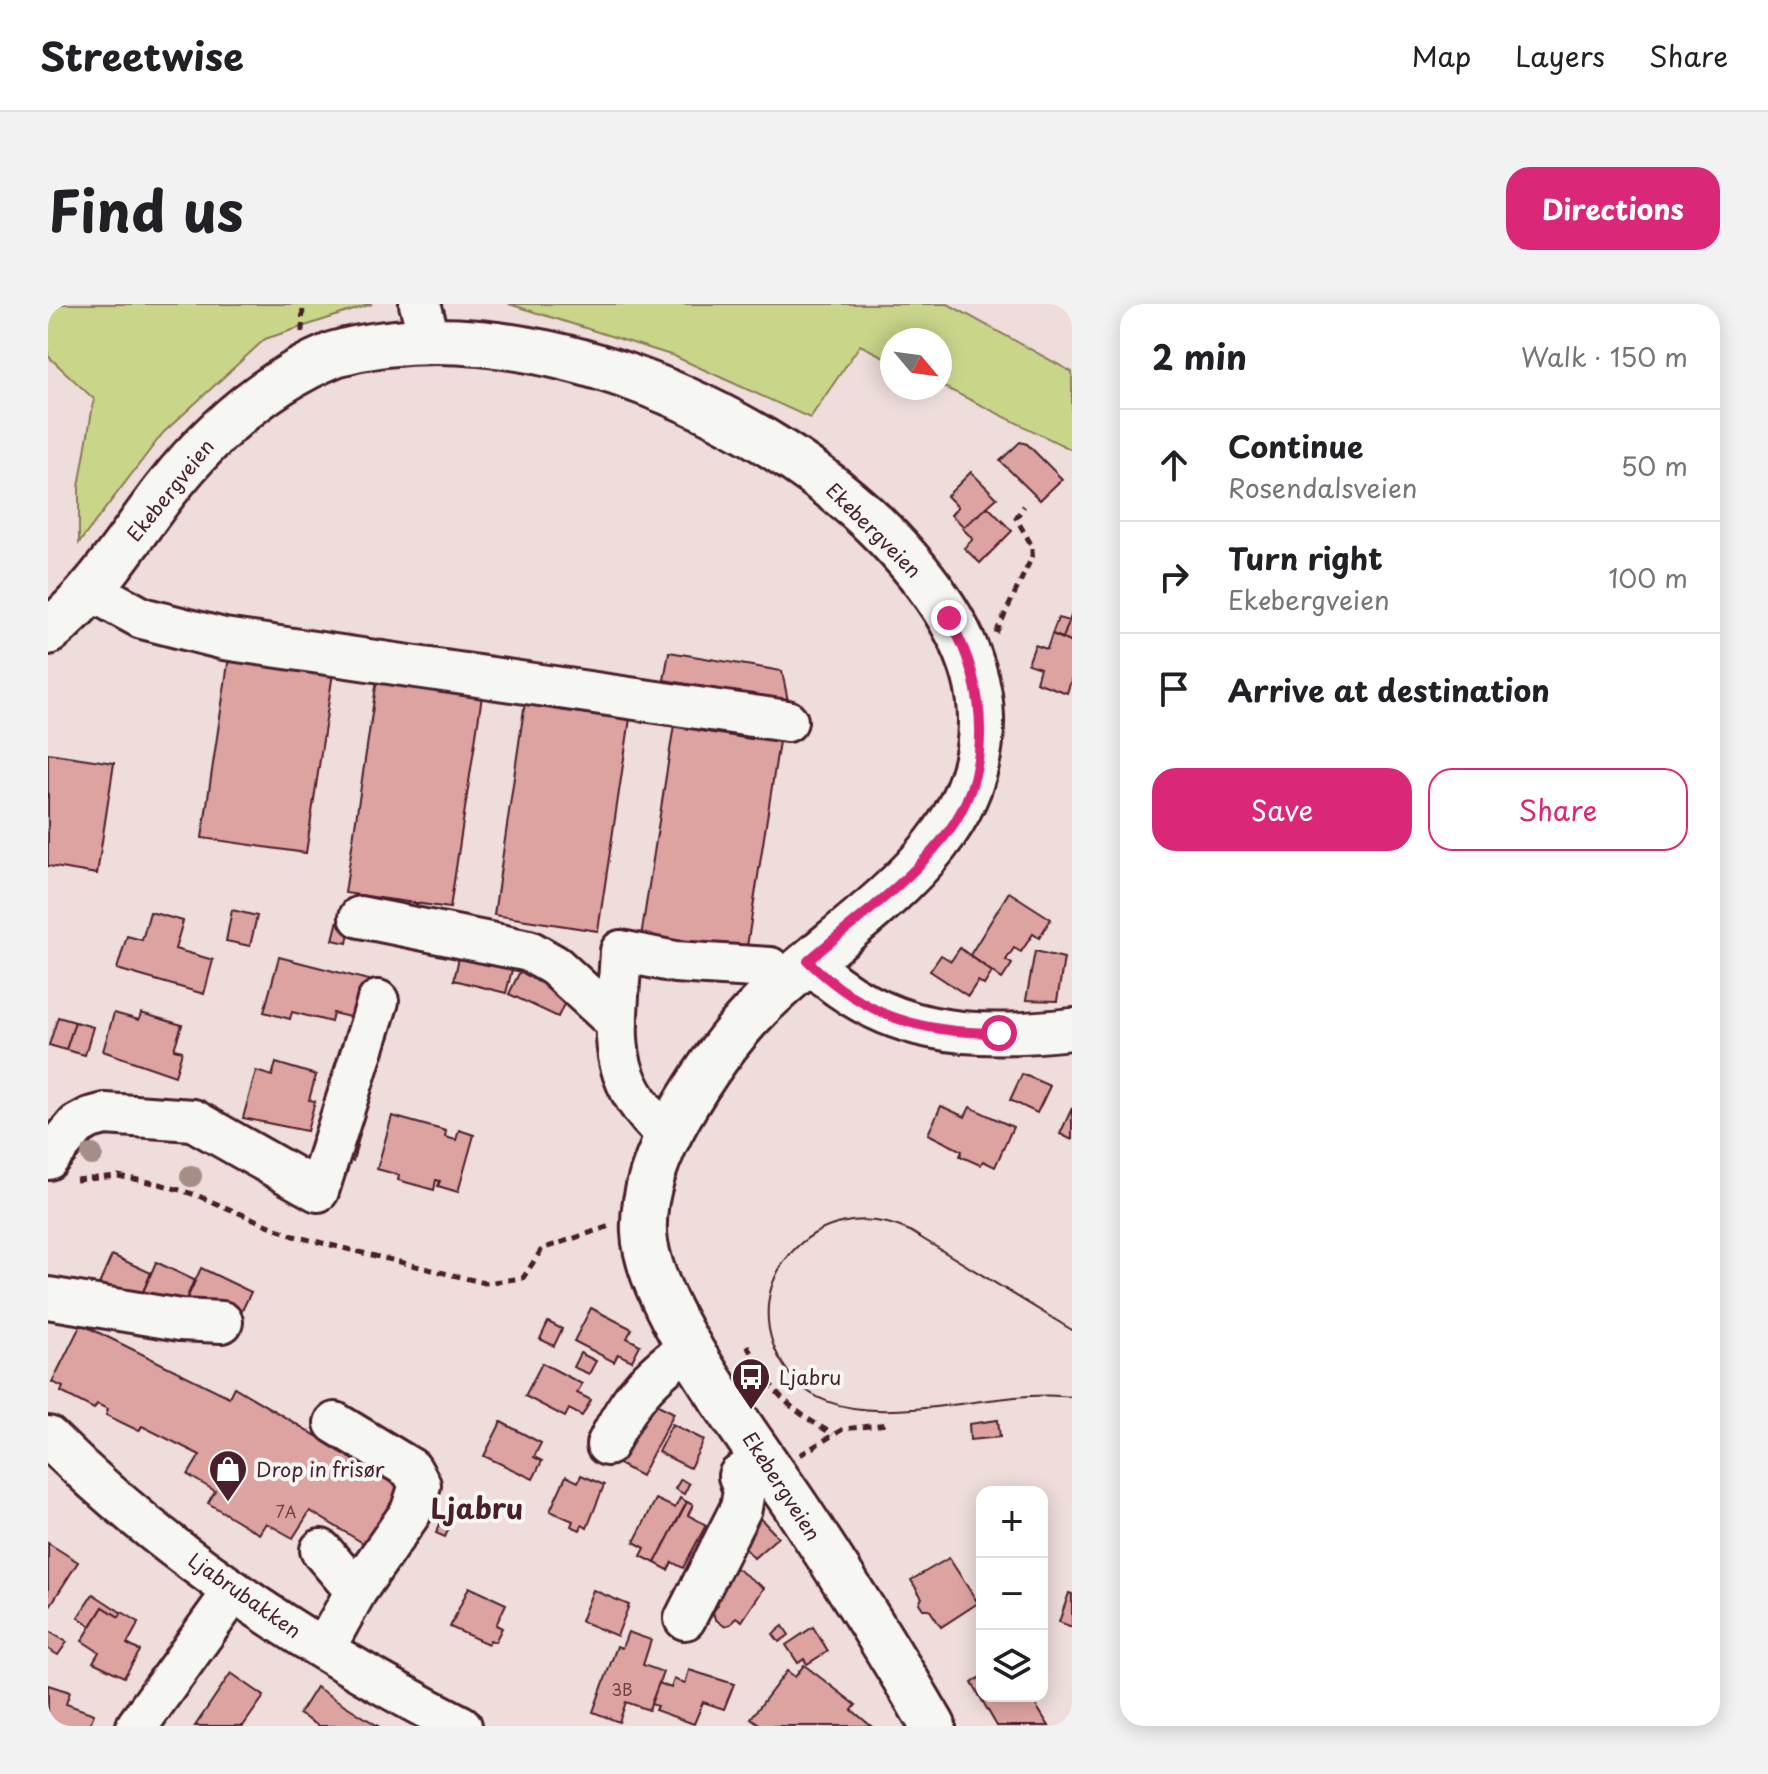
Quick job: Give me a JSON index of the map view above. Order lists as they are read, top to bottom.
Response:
{
  "streets": {
    "main road": ["Ekebergveien"],
    "street": ["Ljabrubakken"]
  },
  "districts": ["Ljabru"],
  "places": {
    "bus stop": ["Ljabru"],
    "shop": ["Drop in frisør"]
  },
  "house_numbers": ["7A", "3B"],
  "north": "bottom right",
  "page": {
    "header": "Streetwise",
    "nav": ["Map", "Layers", "Share"],
    "title": "Find us",
    "buttons": [
      "Directions",
      ["Save", "Share"]
    ],
    "heading": ["2 min", "Walk · 150 m"],
    "list": [
      ["Continue", "Rosendalsveien", "50 m"],
      ["Turn right", "Ekebergveien", "100 m"],
      "Arrive at destination"
    ],
    "map_buttons": ["+", "−"]
  }
}
